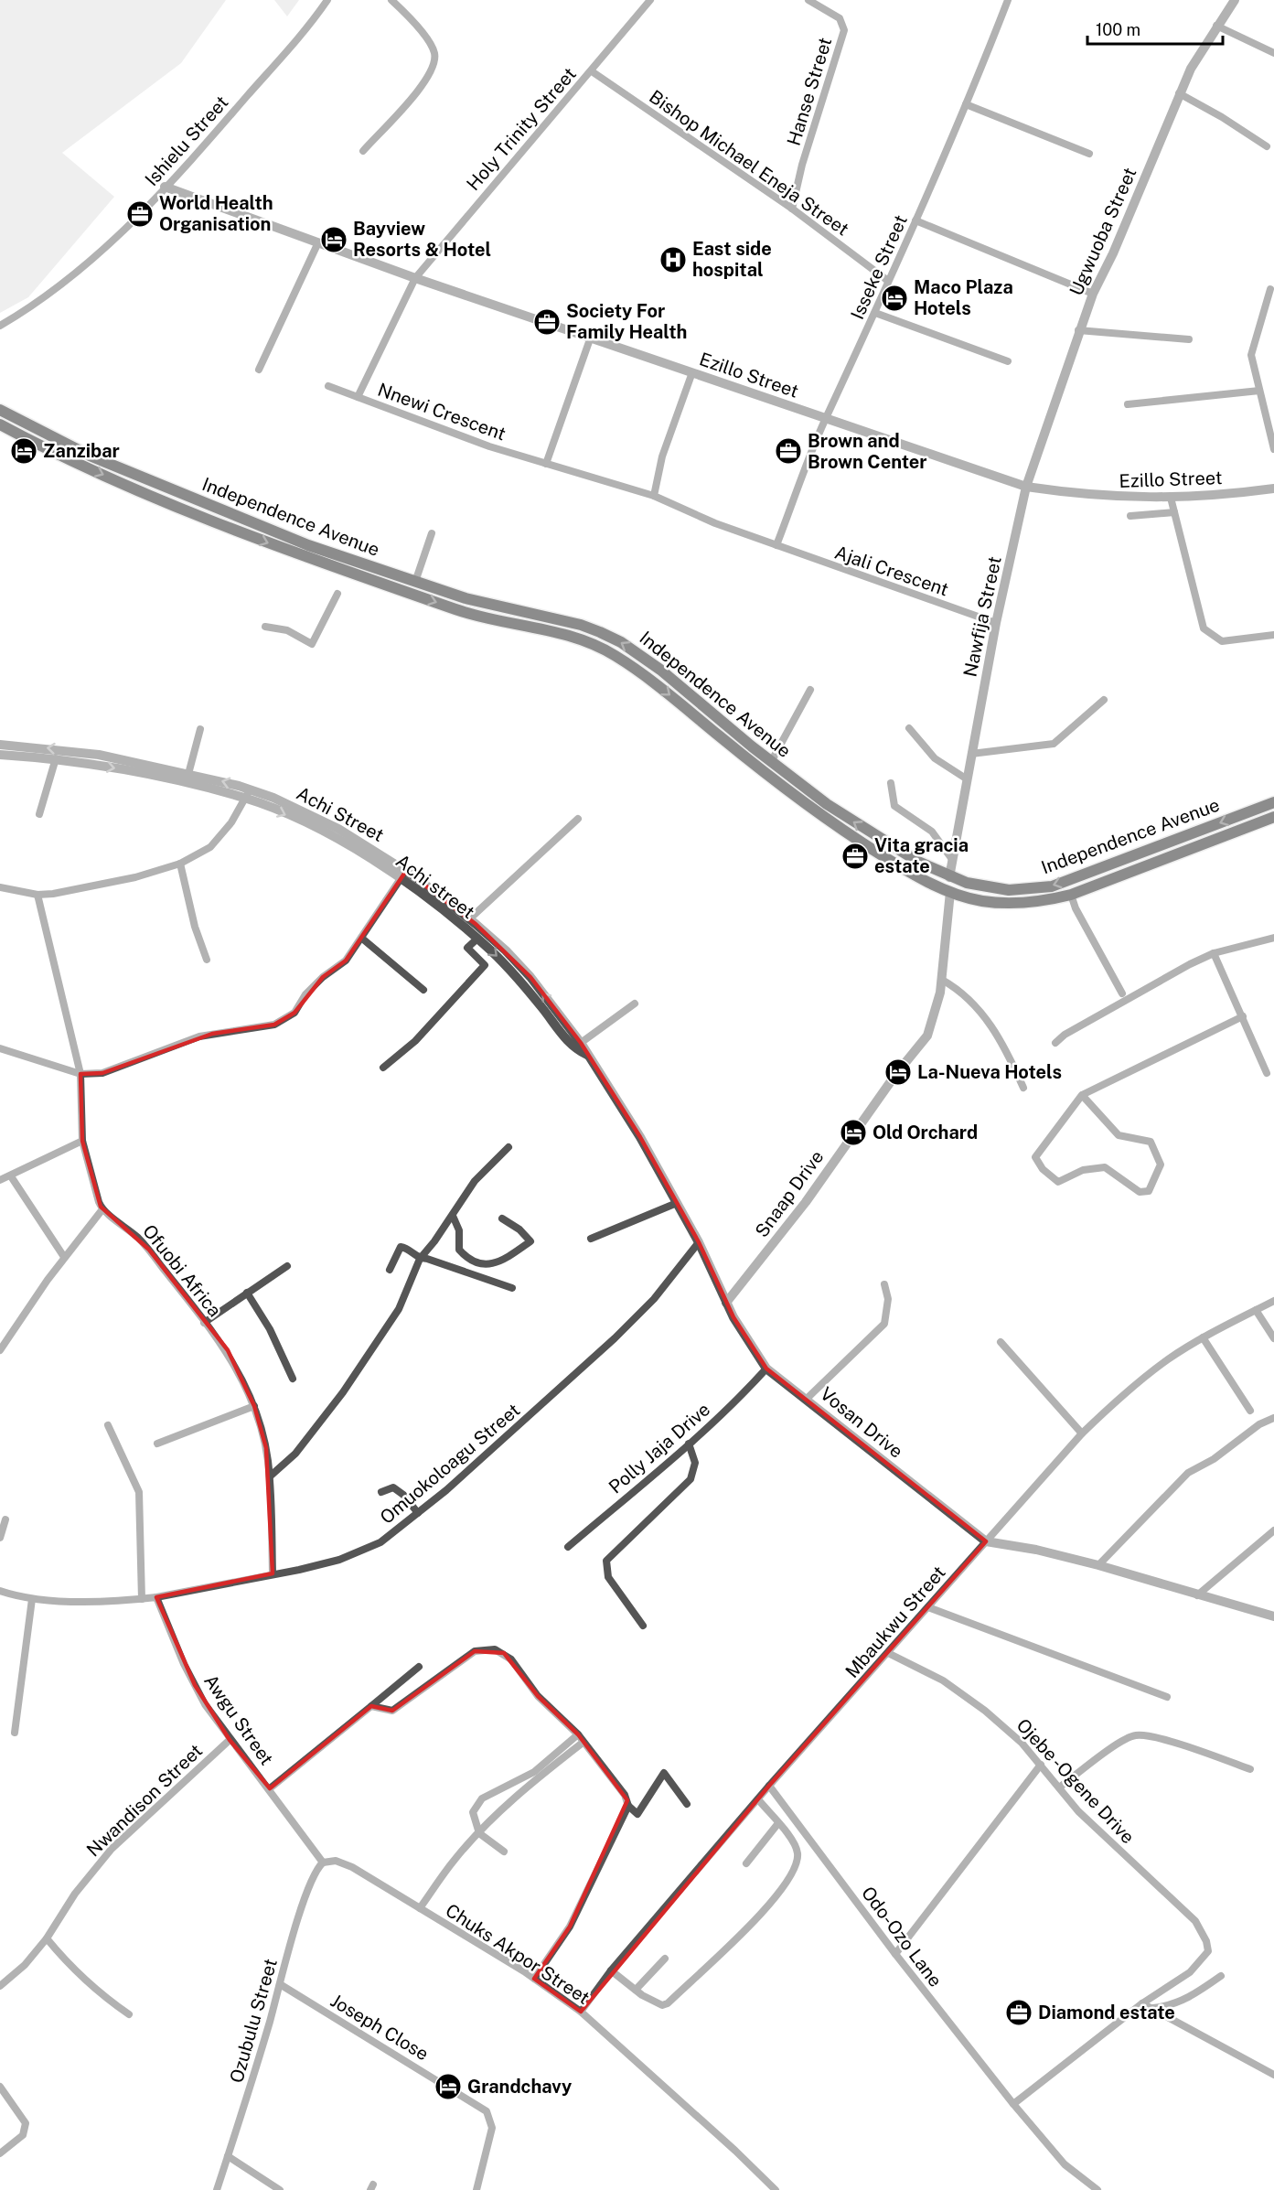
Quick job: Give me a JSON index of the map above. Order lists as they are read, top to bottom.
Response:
{
  "streets": {
    "main road": ["Independence Avenue"],
    "street": [
      "Hanse Street",
      "Holy Trinity Street",
      "Ishielu Street",
      "Bishop Michael Eneja Street",
      "Ugwuoba Street",
      "Isseke Street",
      "Ezillo Street",
      "Nnewi Crescent",
      "Ajali Crescent",
      "Nawfija Street",
      "Achi Street",
      "Achi street",
      "Snaap Drive",
      "Ofuobi Africa",
      "Vosan Drive",
      "Polly Jaja Drive",
      "Omuokoloagu Street",
      "Mbaukwu Street",
      "Awgu Street",
      "Ojebe -Ogene Drive",
      "Nwandison Street",
      "Odo-Ozo Lane",
      "Chuks Akpor Street",
      "Ozubulu Street",
      "Joseph Close"
    ]
  },
  "crossings": [
    ["Hanse Street", "Bishop Michael Eneja Street"],
    ["Holy Trinity Street", "Bishop Michael Eneja Street"],
    ["Holy Trinity Street", "Ezillo Street"],
    ["Holy Trinity Street", "Nnewi Crescent"],
    ["Ishielu Street", "Ezillo Street"],
    ["Bishop Michael Eneja Street", "Isseke Street"],
    ["Ugwuoba Street", "Ezillo Street"],
    ["Ugwuoba Street", "Nawfija Street"],
    ["Isseke Street", "Ezillo Street"],
    ["Isseke Street", "Ajali Crescent"],
    ["Ezillo Street", "Nawfija Street"],
    ["Nnewi Crescent", "Ajali Crescent"],
    ["Independence Avenue", "Nawfija Street"],
    ["Independence Avenue", "Snaap Drive"],
    ["Ajali Crescent", "Nawfija Street"],
    ["Achi Street", "Achi street"],
    ["Achi Street", "Vosan Drive"],
    ["Achi street", "Vosan Drive"],
    ["Snaap Drive", "Vosan Drive"],
    ["Ofuobi Africa", "Omuokoloagu Street"],
    ["Vosan Drive", "Polly Jaja Drive"],
    ["Vosan Drive", "Omuokoloagu Street"],
    ["Vosan Drive", "Mbaukwu Street"],
    ["Omuokoloagu Street", "Awgu Street"],
    ["Mbaukwu Street", "Ojebe -Ogene Drive"],
    ["Mbaukwu Street", "Odo-Ozo Lane"],
    ["Mbaukwu Street", "Chuks Akpor Street"],
    ["Awgu Street", "Nwandison Street"],
    ["Awgu Street", "Chuks Akpor Street"],
    ["Awgu Street", "Ozubulu Street"],
    ["Chuks Akpor Street", "Ozubulu Street"],
    ["Ozubulu Street", "Joseph Close"]
  ],
  "one_way": ["Achi street"],
  "places": {
    "office": [
      "World Health Organisation",
      "Society For Family Health",
      "Brown and Brown Center",
      "Vita gracia estate",
      "Diamond estate"
    ],
    "hotel": [
      "Bayview Resorts & Hotel",
      "Maco Plaza Hotels",
      "Zanzibar",
      "La-Nueva Hotels",
      "Old Orchard",
      "Grandchavy"
    ],
    "hospital": ["East side hospital"]
  },
  "scale_bar": "100 m"
}
